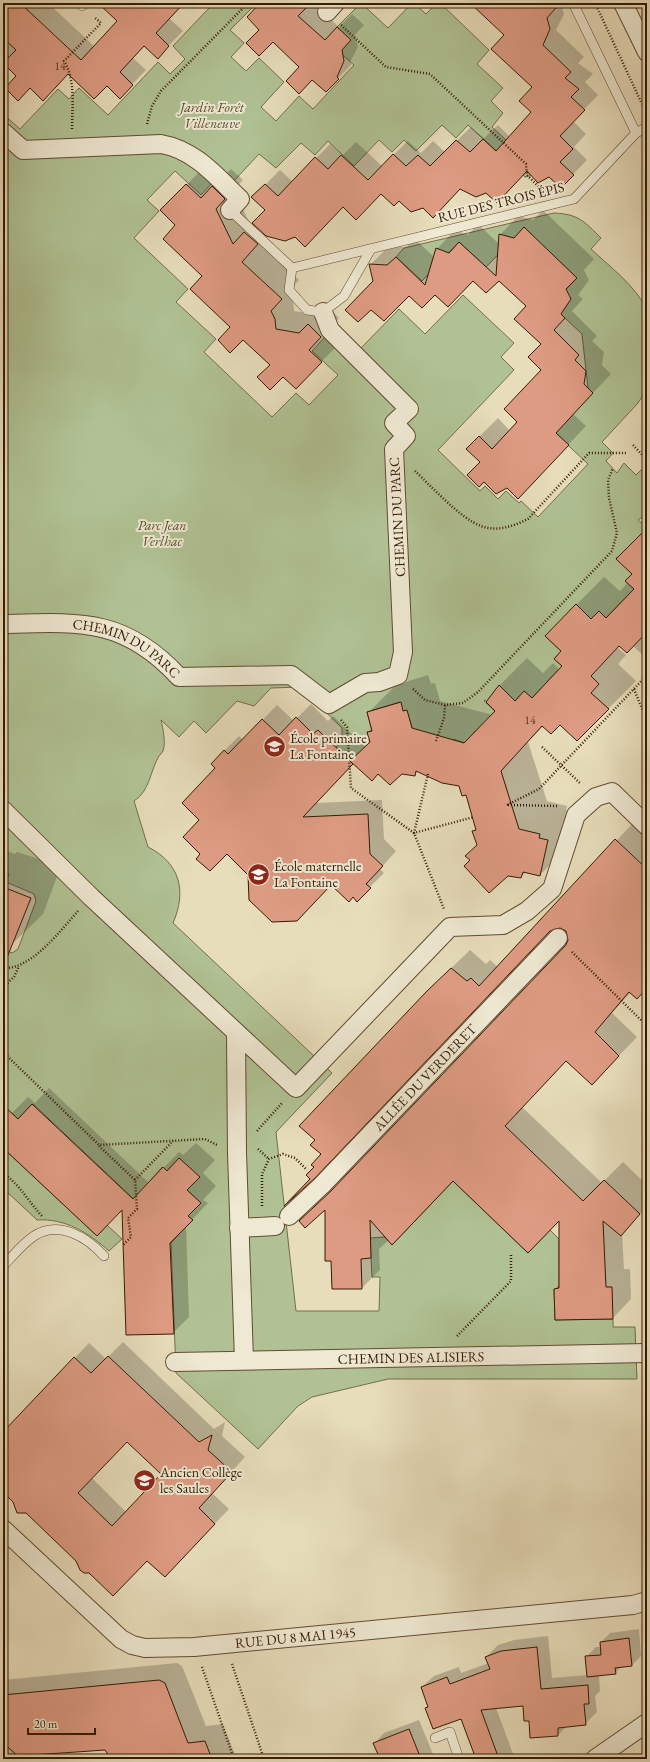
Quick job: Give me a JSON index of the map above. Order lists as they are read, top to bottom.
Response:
{
  "streets": {
    "street": [
      "CHEMIN DU PARC",
      "ALLÉE DU VERDERET",
      "CHEMIN DES ALISIERS",
      "RUE DU 8 MAI 1945"
    ],
    "lane": ["RUE DES TROIS ÉPIS"]
  },
  "parks": ["Jardin Forêt Villeneuve", "Parc Jean Verlhac"],
  "places": {
    "school or university": ["École primaire La Fontaine", "École maternelle La Fontaine", "Ancien Collège les Saules"]
  },
  "house_numbers": ["14", "14"],
  "scale_bar": "20 m"
}
